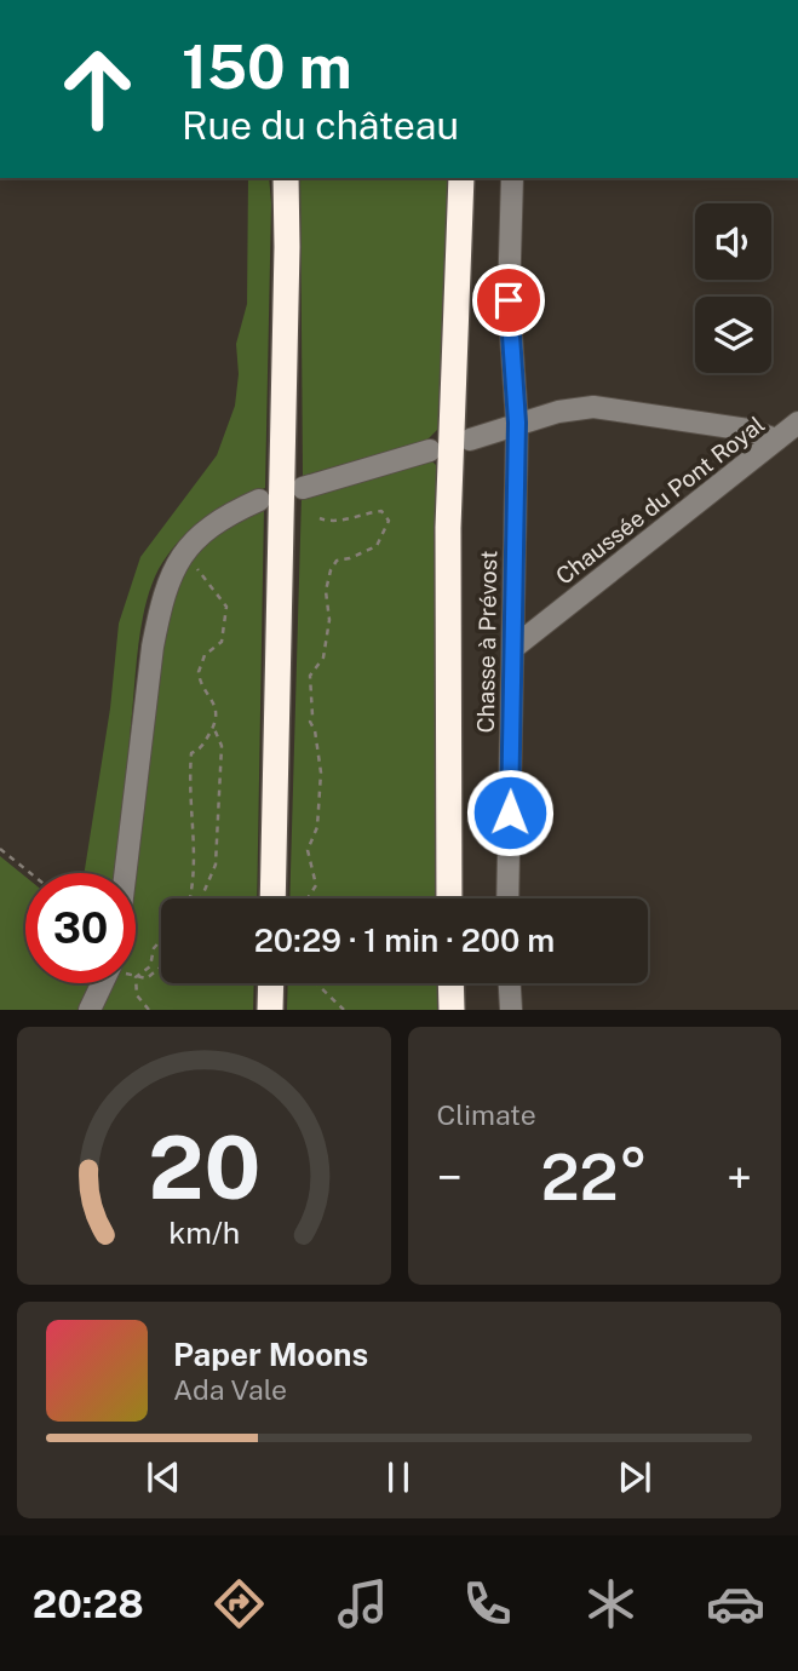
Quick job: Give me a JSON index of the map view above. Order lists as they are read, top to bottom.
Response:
{
  "streets": {
    "street": ["Chaussée du Pont Royal", "Chasse à Prévost"]
  },
  "crossings": [
    ["Chaussée du Pont Royal", "Chasse à Prévost"]
  ],
  "page": {
    "turn": ["150 m", "Rue du château"],
    "limit": "30",
    "trip": "20:29 · 1 min · 200 m",
    "tile": "Climate",
    "heat": ["−", "22°", "+"],
    "song": ["Paper Moons", "Ada Vale"],
    "tabs": "20:28",
    "gauge": ["20", "km/h"]
  }
}
